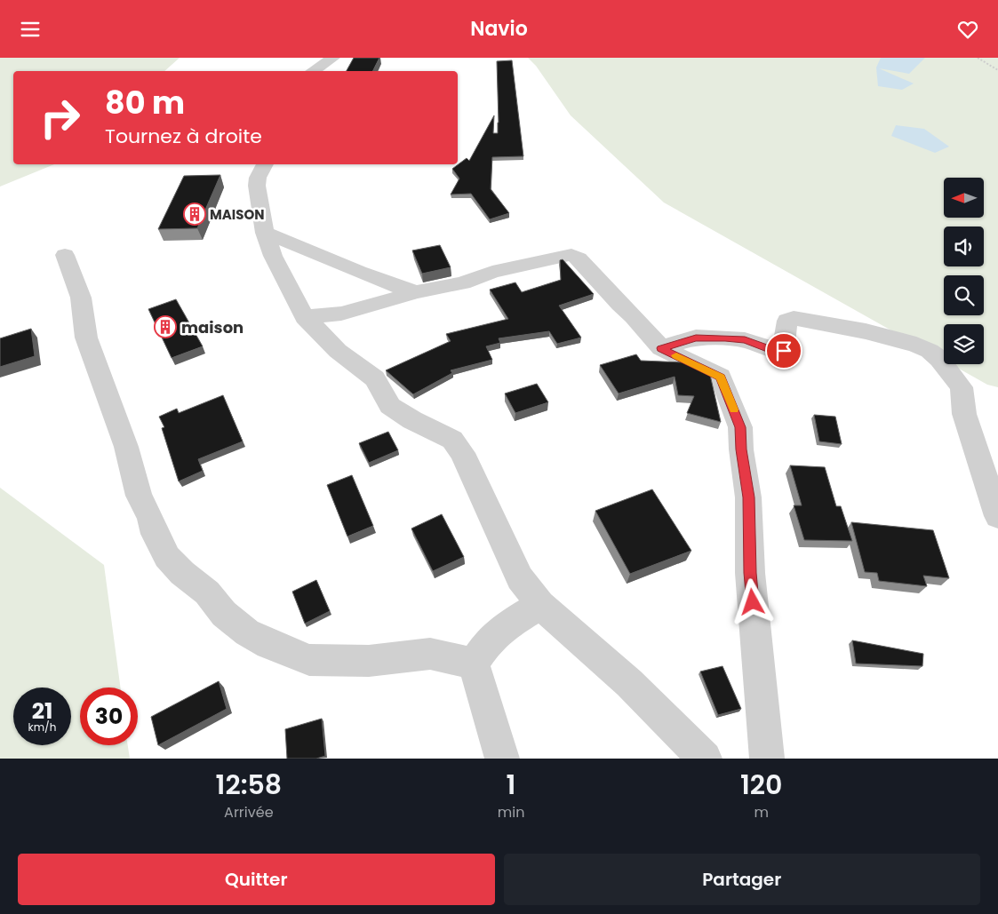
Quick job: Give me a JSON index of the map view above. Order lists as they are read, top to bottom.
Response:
{
  "places": {
    "building": ["MAISON", "maison"]
  },
  "north": "left",
  "page": {
    "header": "Navio",
    "turn": ["80 m", "Tournez à droite"],
    "speed": "21 km/h",
    "limit": "30",
    "eta": [
      "12:58",
      "Arrivée",
      "1",
      "min",
      "120",
      "m"
    ],
    "buttons": ["Quitter", "Partager"]
  }
}
